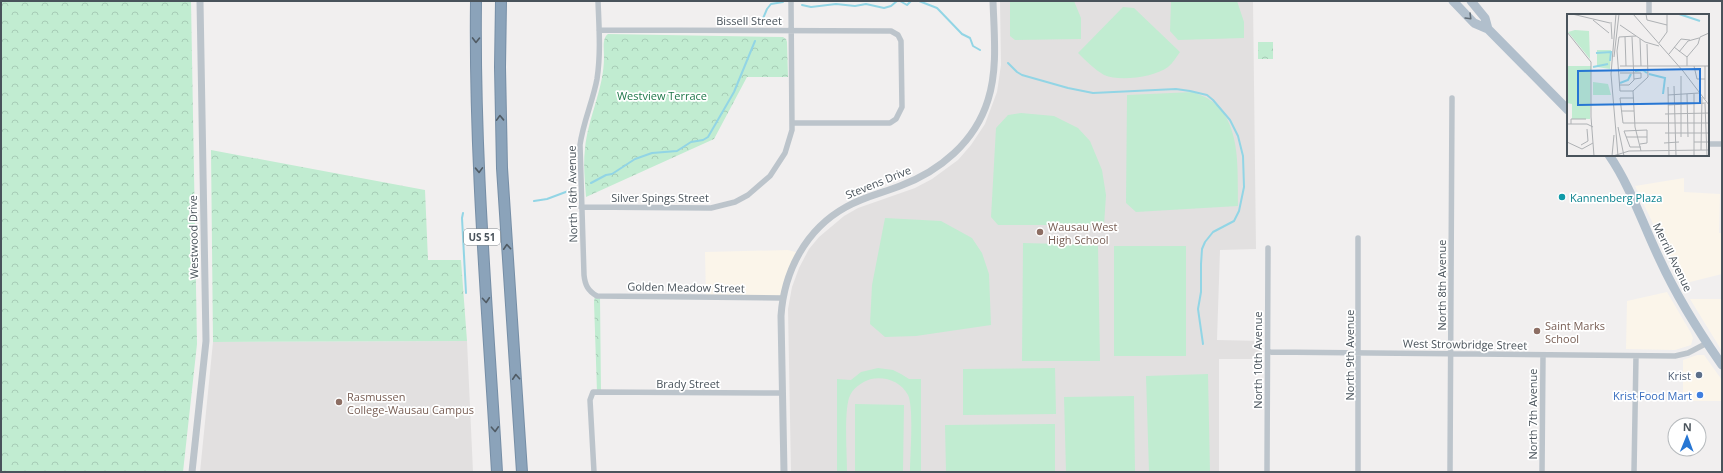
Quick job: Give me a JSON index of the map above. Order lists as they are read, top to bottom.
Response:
{
  "streets": {
    "highway": ["US 51"],
    "main road": ["Merrill Avenue"],
    "street": [
      "Bissell Street",
      "Stevens Drive",
      "North 16th Avenue",
      "Silver Spings Street",
      "Westwood Drive",
      "North 8th Avenue",
      "Golden Meadow Street",
      "West Strowbridge Street",
      "North 9th Avenue",
      "North 10th Avenue",
      "Brady Street",
      "North 7th Avenue"
    ]
  },
  "crossings": [
    ["Bissell Street", "North 16th Avenue"],
    ["Bissell Street", "Silver Spings Street"],
    ["Stevens Drive", "Golden Meadow Street"],
    ["Stevens Drive", "Brady Street"],
    ["North 16th Avenue", "Silver Spings Street"],
    ["North 16th Avenue", "Golden Meadow Street"],
    ["Merrill Avenue", "West Strowbridge Street"],
    ["North 8th Avenue", "West Strowbridge Street"],
    ["West Strowbridge Street", "North 9th Avenue"],
    ["West Strowbridge Street", "North 10th Avenue"],
    ["West Strowbridge Street", "North 7th Avenue"]
  ],
  "parks": ["Westview Terrace"],
  "places": [
    "Kannenberg Plaza",
    "Wausau West High School",
    "Saint Marks School",
    "Krist",
    "Krist Food Mart",
    "Rasmussen College-Wausau Campus"
  ],
  "north": "top"
}
